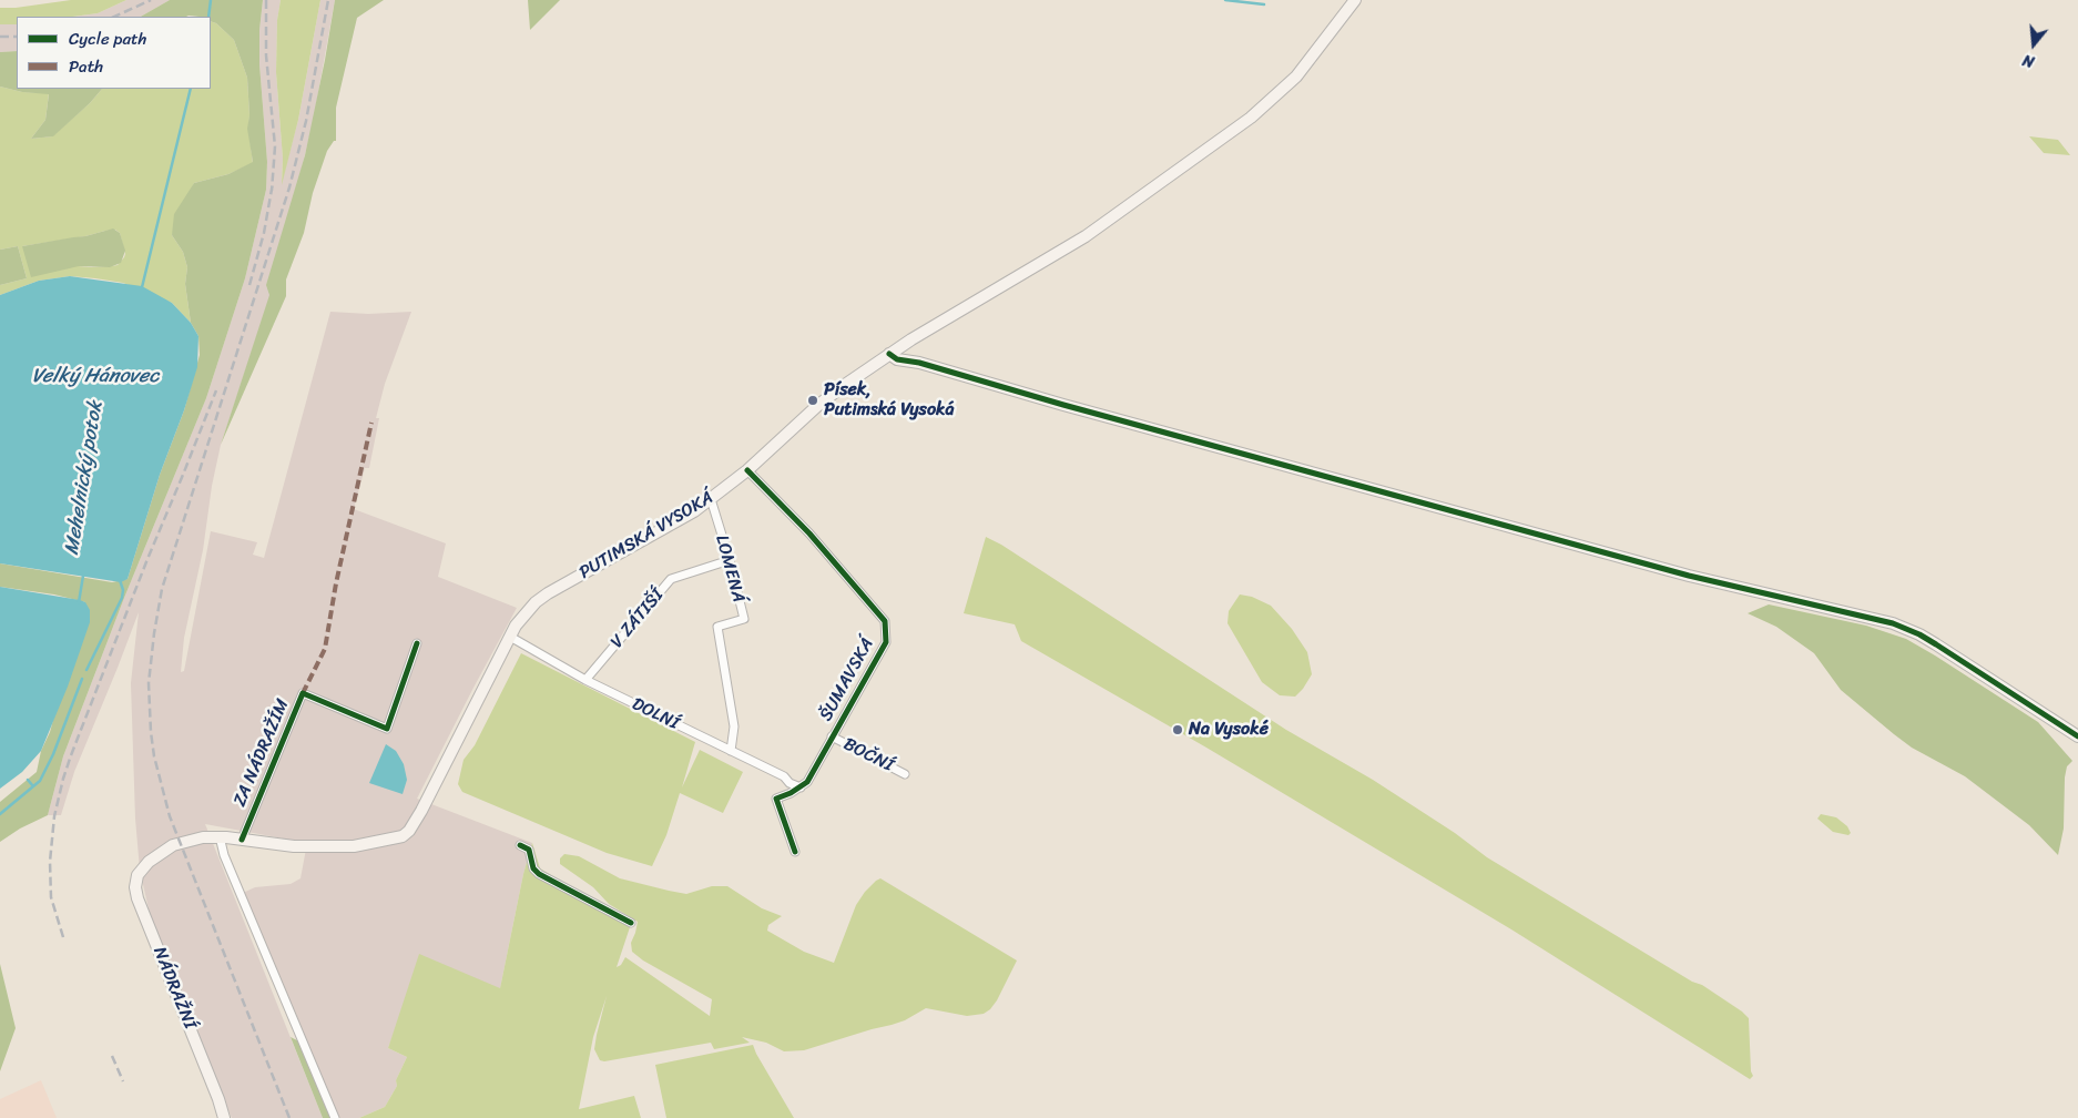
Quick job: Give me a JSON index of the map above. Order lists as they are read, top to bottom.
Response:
{
  "streets": {
    "main road": ["PUTIMSKÁ VYSOKÁ", "NÁDRAŽNÍ"],
    "street": [
      "LOMENÁ",
      "V ZÁTIŠÍ",
      "ŠUMAVSKÁ",
      "DOLNÍ",
      "ZA NÁDRAŽÍM",
      "BOČNÍ"
    ]
  },
  "crossings": [
    ["PUTIMSKÁ VYSOKÁ", "LOMENÁ"],
    ["PUTIMSKÁ VYSOKÁ", "ŠUMAVSKÁ"],
    ["PUTIMSKÁ VYSOKÁ", "DOLNÍ"],
    ["LOMENÁ", "V ZÁTIŠÍ"],
    ["LOMENÁ", "DOLNÍ"],
    ["V ZÁTIŠÍ", "DOLNÍ"],
    ["ŠUMAVSKÁ", "DOLNÍ"],
    ["ŠUMAVSKÁ", "BOČNÍ"]
  ],
  "water": ["Velký Hánovec", "Mehelnický potok"],
  "places": ["Písek, Putimská Vysoká", "Na Vysoké"],
  "legend": ["Cycle path", "Path"],
  "north": "bottom"
}
